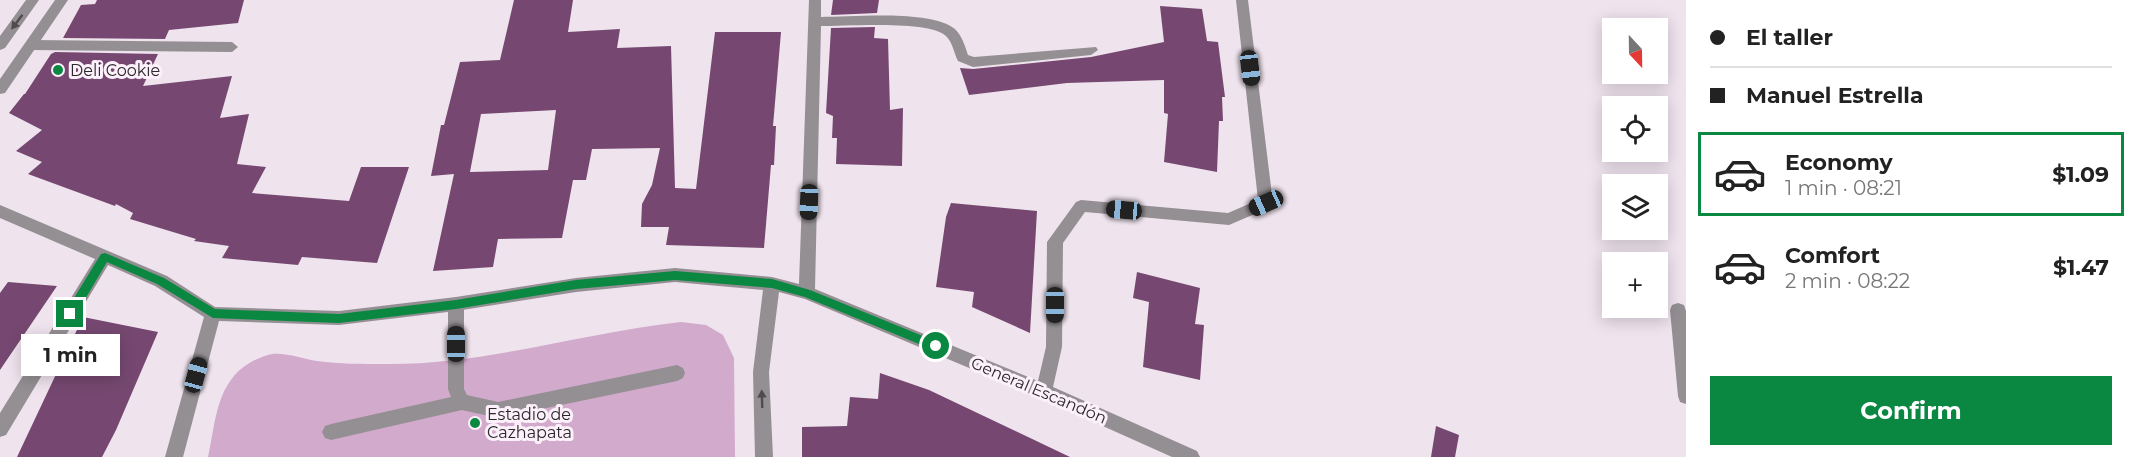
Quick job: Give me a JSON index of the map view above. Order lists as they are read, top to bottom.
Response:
{
  "streets": {
    "street": ["General Escandón"]
  },
  "places": ["Deli Cookie", "Estadio de Cazhapata"],
  "north": "bottom",
  "page": {
    "banner": ["El taller", "Manuel Estrella"],
    "map_buttons": "+",
    "list": [
      {
        "name": "Economy",
        "note": "1 min · 08:21",
        "value": "$1.09"
      },
      {
        "name": "Comfort",
        "note": "2 min · 08:22",
        "value": "$1.47"
      }
    ],
    "bubble": "1 min",
    "buttons": "Confirm"
  }
}
